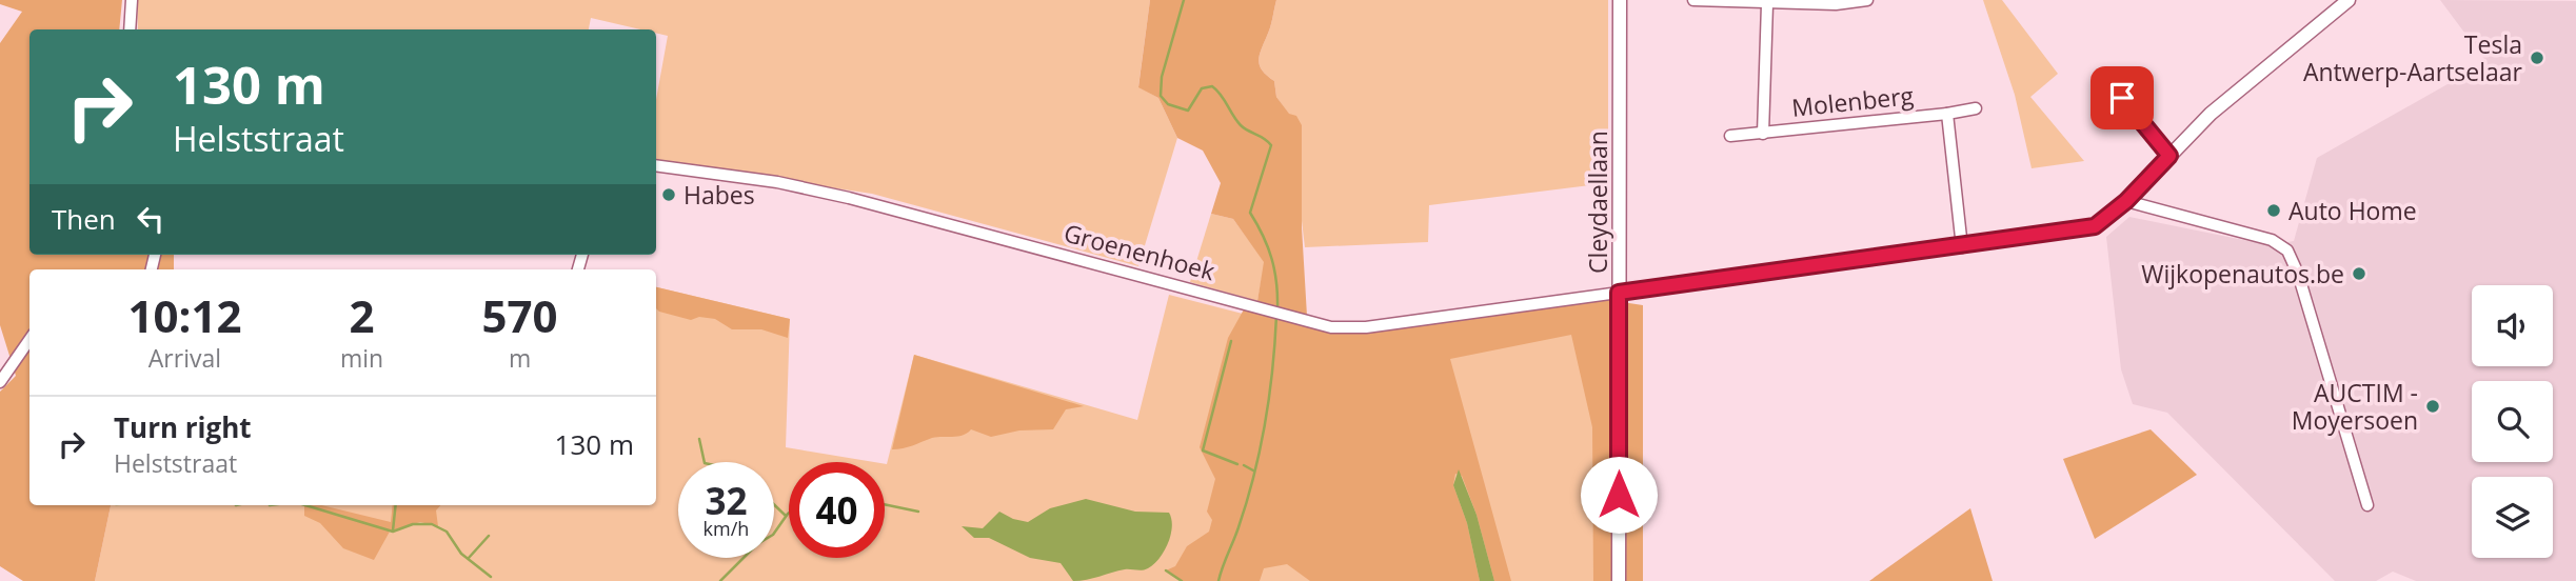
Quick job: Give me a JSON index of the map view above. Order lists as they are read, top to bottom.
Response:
{
  "streets": {
    "street": ["Molenberg", "Cleydaellaan", "Groenenhoek"]
  },
  "crossings": [
    ["Cleydaellaan", "Groenenhoek"]
  ],
  "places": [
    "Tesla Antwerp-Aartselaar",
    "Habes",
    "Auto Home",
    "Wijkopenautos.be",
    "AUCTIM - Moyersoen"
  ],
  "page": {
    "turn": ["130 m", "Helststraat"],
    "then": "Then",
    "eta": [
      "10:12",
      "Arrival",
      "2",
      "min",
      "570",
      "m"
    ],
    "list": [
      {
        "name": "Turn right",
        "note": "Helststraat",
        "value": "130 m"
      }
    ],
    "speed": "32 km/h",
    "limit": "40"
  }
}
